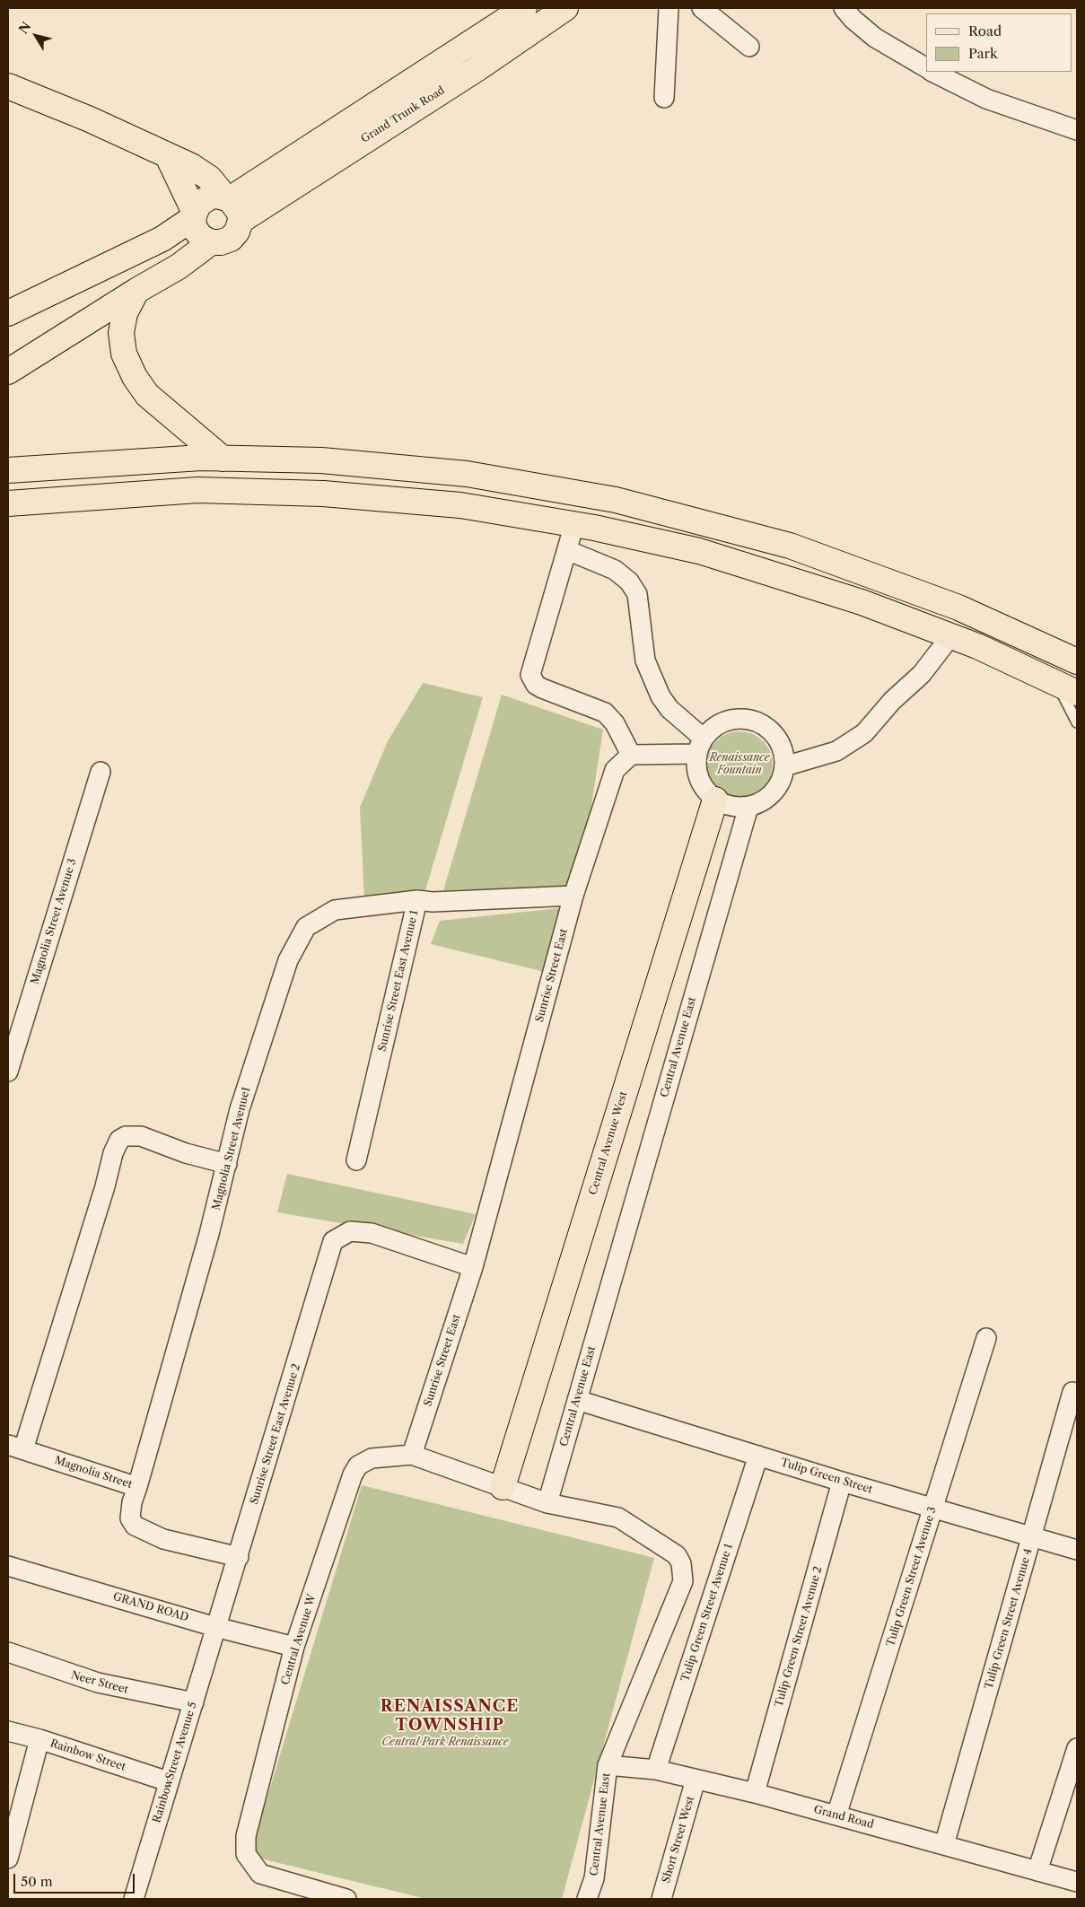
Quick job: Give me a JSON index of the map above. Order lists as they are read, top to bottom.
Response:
{
  "streets": {
    "main road": ["Grand Trunk Road", "Central Avenue West"],
    "street": [
      "Magnolia Street Avenue 3",
      "Sunrise Street East",
      "Sunrise Street East Avenue 1",
      "Central Avenue East",
      "Magnolia Street Avenue1",
      "Sunrise Street East Avenue 2",
      "Magnolia Street",
      "Tulip Green Street",
      "Tulip Green Street Avenue 3",
      "GRAND ROAD",
      "Tulip Green Street Avenue 1",
      "Tulip Green Street Avenue 4",
      "Tulip Green Street Avenue 2",
      "Central Avenue W",
      "Neer Street",
      "Rainbow Street",
      "RainbowStreet Avenue 5",
      "Grand Road",
      "Short Street West"
    ]
  },
  "crossings": [
    ["Sunrise Street East", "Sunrise Street East Avenue 1"],
    ["Sunrise Street East", "Sunrise Street East Avenue 2"],
    ["Sunrise Street East", "Central Avenue W"],
    ["Sunrise Street East Avenue 1", "Magnolia Street Avenue1"],
    ["Central Avenue East", "Central Avenue West"],
    ["Central Avenue East", "Tulip Green Street"],
    ["Central Avenue East", "Central Avenue W"],
    ["Central Avenue East", "Grand Road"],
    ["Central Avenue West", "Central Avenue W"],
    ["Magnolia Street Avenue1", "Magnolia Street"],
    ["Sunrise Street East Avenue 2", "Magnolia Street"],
    ["Sunrise Street East Avenue 2", "GRAND ROAD"],
    ["Sunrise Street East Avenue 2", "RainbowStreet Avenue 5"],
    ["Tulip Green Street", "Tulip Green Street Avenue 3"],
    ["Tulip Green Street", "Tulip Green Street Avenue 1"],
    ["Tulip Green Street", "Tulip Green Street Avenue 4"],
    ["Tulip Green Street", "Tulip Green Street Avenue 2"],
    ["Tulip Green Street Avenue 3", "Grand Road"],
    ["GRAND ROAD", "Central Avenue W"],
    ["GRAND ROAD", "RainbowStreet Avenue 5"],
    ["Tulip Green Street Avenue 1", "Grand Road"],
    ["Tulip Green Street Avenue 4", "Grand Road"],
    ["Tulip Green Street Avenue 2", "Grand Road"],
    ["Neer Street", "RainbowStreet Avenue 5"],
    ["Rainbow Street", "RainbowStreet Avenue 5"],
    ["Grand Road", "Short Street West"]
  ],
  "districts": ["RENAISSANCE TOWNSHIP"],
  "parks": ["Renaissance Fountain", "Central Park Renaissance"],
  "legend": ["Road", "Park"],
  "scale_bar": "50 m",
  "north": "top left"
}
